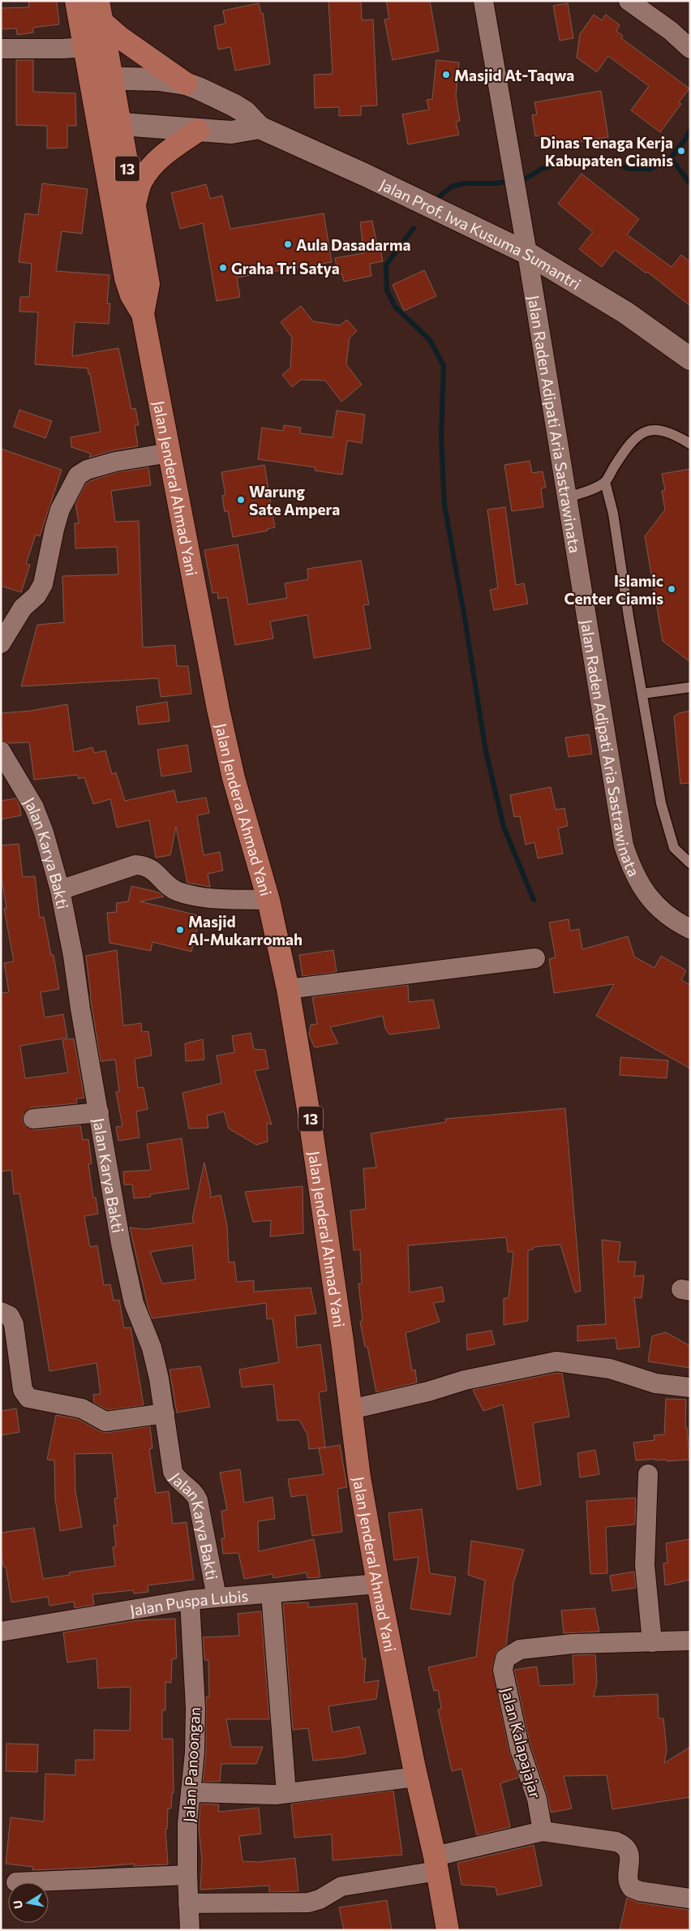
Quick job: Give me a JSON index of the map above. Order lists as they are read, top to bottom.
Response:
{
  "streets": {
    "highway": ["13", "Jalan Jenderal Ahmad Yani"],
    "main road": ["Jalan Prof. Iwa Kusuma Sumantri"],
    "street": [
      "Jalan Raden Adipati Aria Sastrawinata",
      "Jalan Karya Bakti",
      "Jalan Puspa Lubis",
      "Jalan Kalapajajar",
      "Jalan Panoongan"
    ]
  },
  "crossings": [
    ["Jalan Prof. Iwa Kusuma Sumantri", "Jalan Raden Adipati Aria Sastrawinata"],
    ["Jalan Jenderal Ahmad Yani", "Jalan Puspa Lubis"],
    ["Jalan Karya Bakti", "Jalan Puspa Lubis"],
    ["Jalan Puspa Lubis", "Jalan Panoongan"]
  ],
  "places": [
    "Masjid At-Taqwa",
    "Dinas Tenaga Kerja Kabupaten Ciamis",
    "Aula Dasadarma",
    "Graha Tri Satya",
    "Warung Sate Ampera",
    "Islamic Center Ciamis",
    "Masjid Al-Mukarromah"
  ],
  "north": "left"
}
